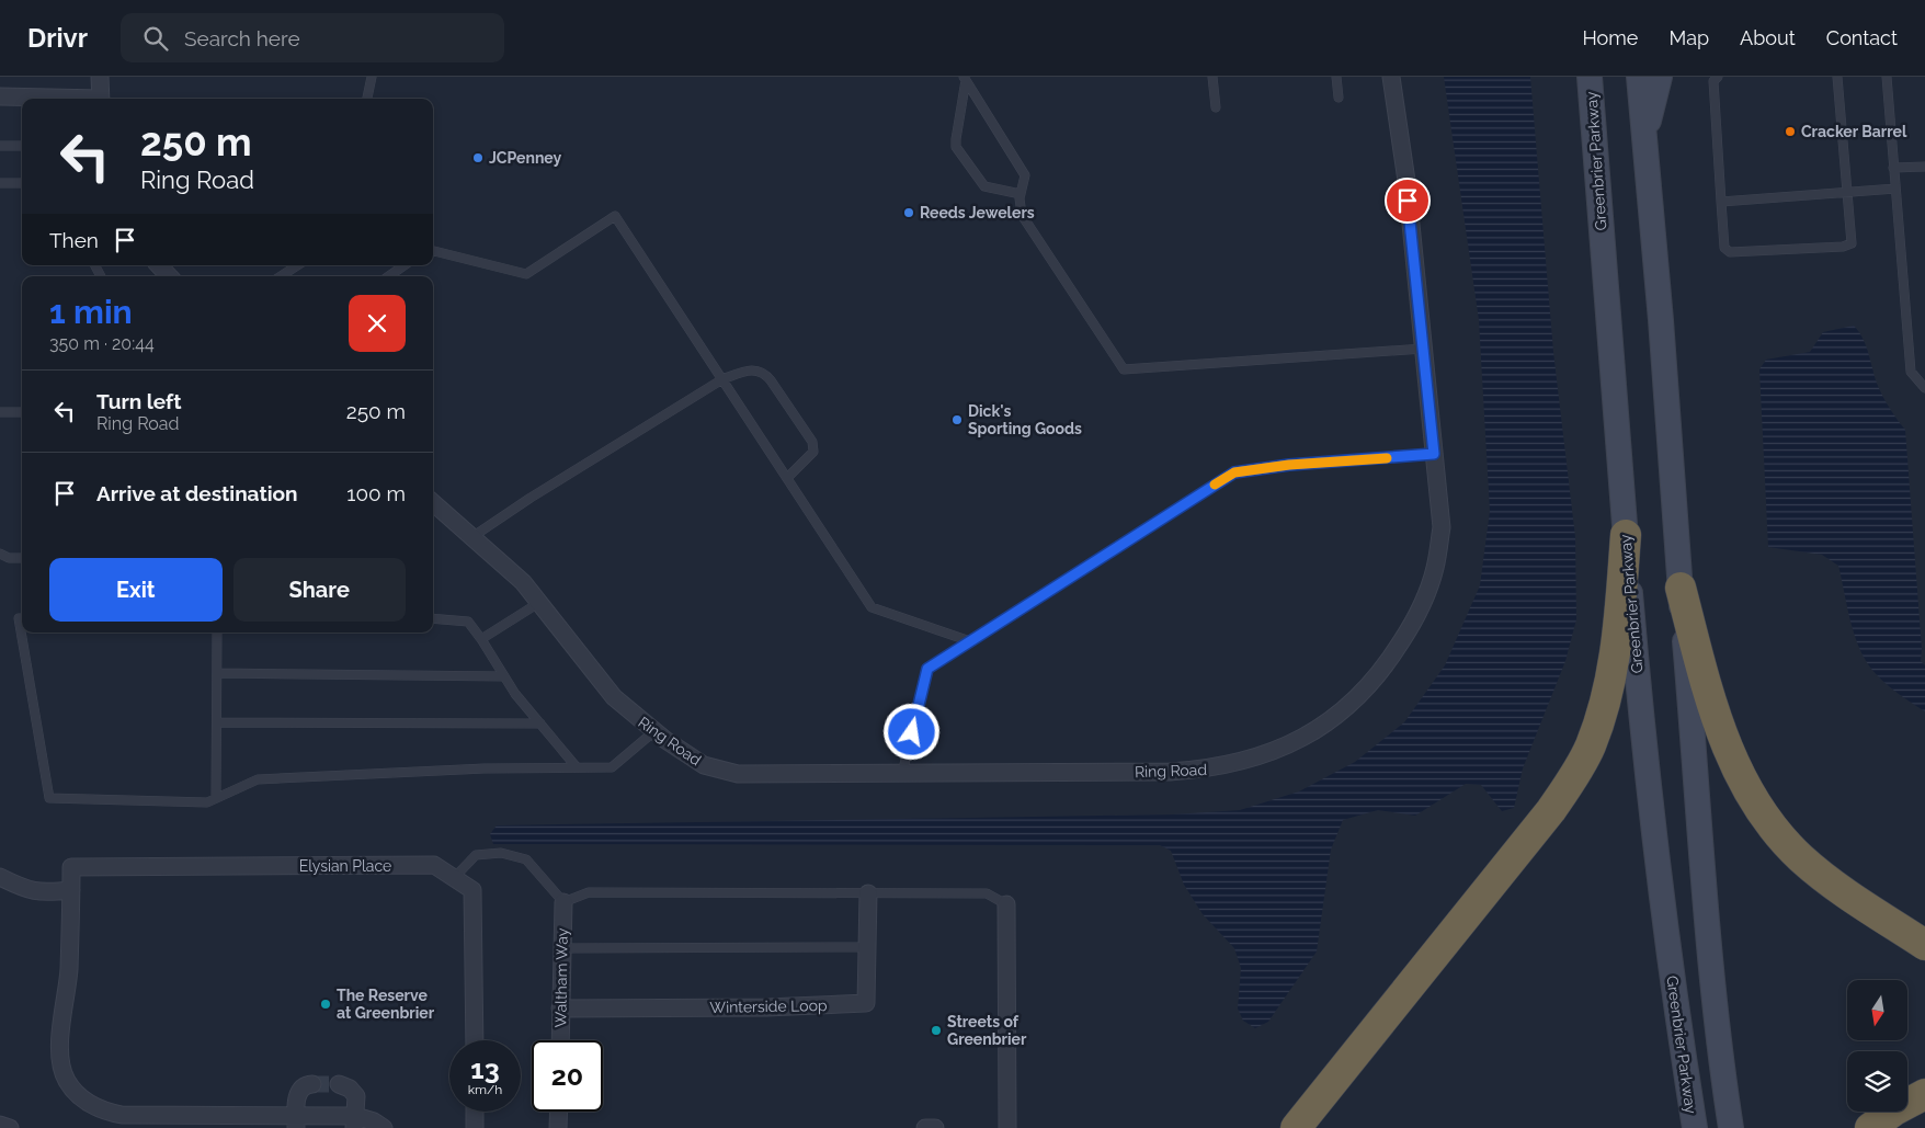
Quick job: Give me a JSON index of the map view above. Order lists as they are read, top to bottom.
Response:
{
  "streets": {
    "main road": ["Greenbrier Parkway"],
    "street": [
      "Ring Road",
      "Elysian Place",
      "Waltham Way",
      "Winterside Loop"
    ]
  },
  "crossings": [
    ["Waltham Way", "Winterside Loop"]
  ],
  "places": [
    "Cracker Barrel",
    "JCPenney",
    "Reeds Jewelers",
    "Dick's Sporting Goods",
    "The Reserve at Greenbrier",
    "Streets of Greenbrier"
  ],
  "north": "bottom",
  "page": {
    "header": "Drivr",
    "search": "Search here",
    "nav": [
      "Home",
      "Map",
      "About",
      "Contact"
    ],
    "turn": ["250 m", "Ring Road"],
    "then": "Then",
    "heading": ["1 min", "350 m · 20:44"],
    "list": [
      {
        "name": "Turn left",
        "note": "Ring Road",
        "value": "250 m"
      },
      {
        "name": "Arrive at destination",
        "value": "100 m"
      }
    ],
    "buttons": ["Exit", "Share"],
    "speed": "13 km/h",
    "limit": "20"
  }
}
